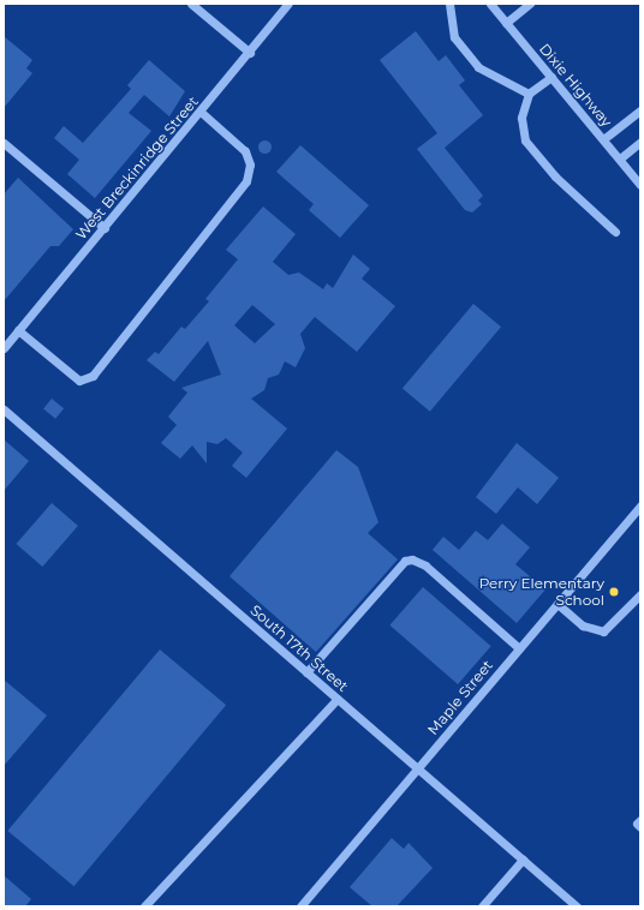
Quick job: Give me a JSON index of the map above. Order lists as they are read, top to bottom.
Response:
{
  "streets": {
    "street": [
      "Dixie Highway",
      "West Breckinridge Street",
      "South 17th Street",
      "Maple Street"
    ]
  },
  "crossings": [
    ["South 17th Street", "Maple Street"]
  ],
  "places": ["Perry Elementary School"]
}
